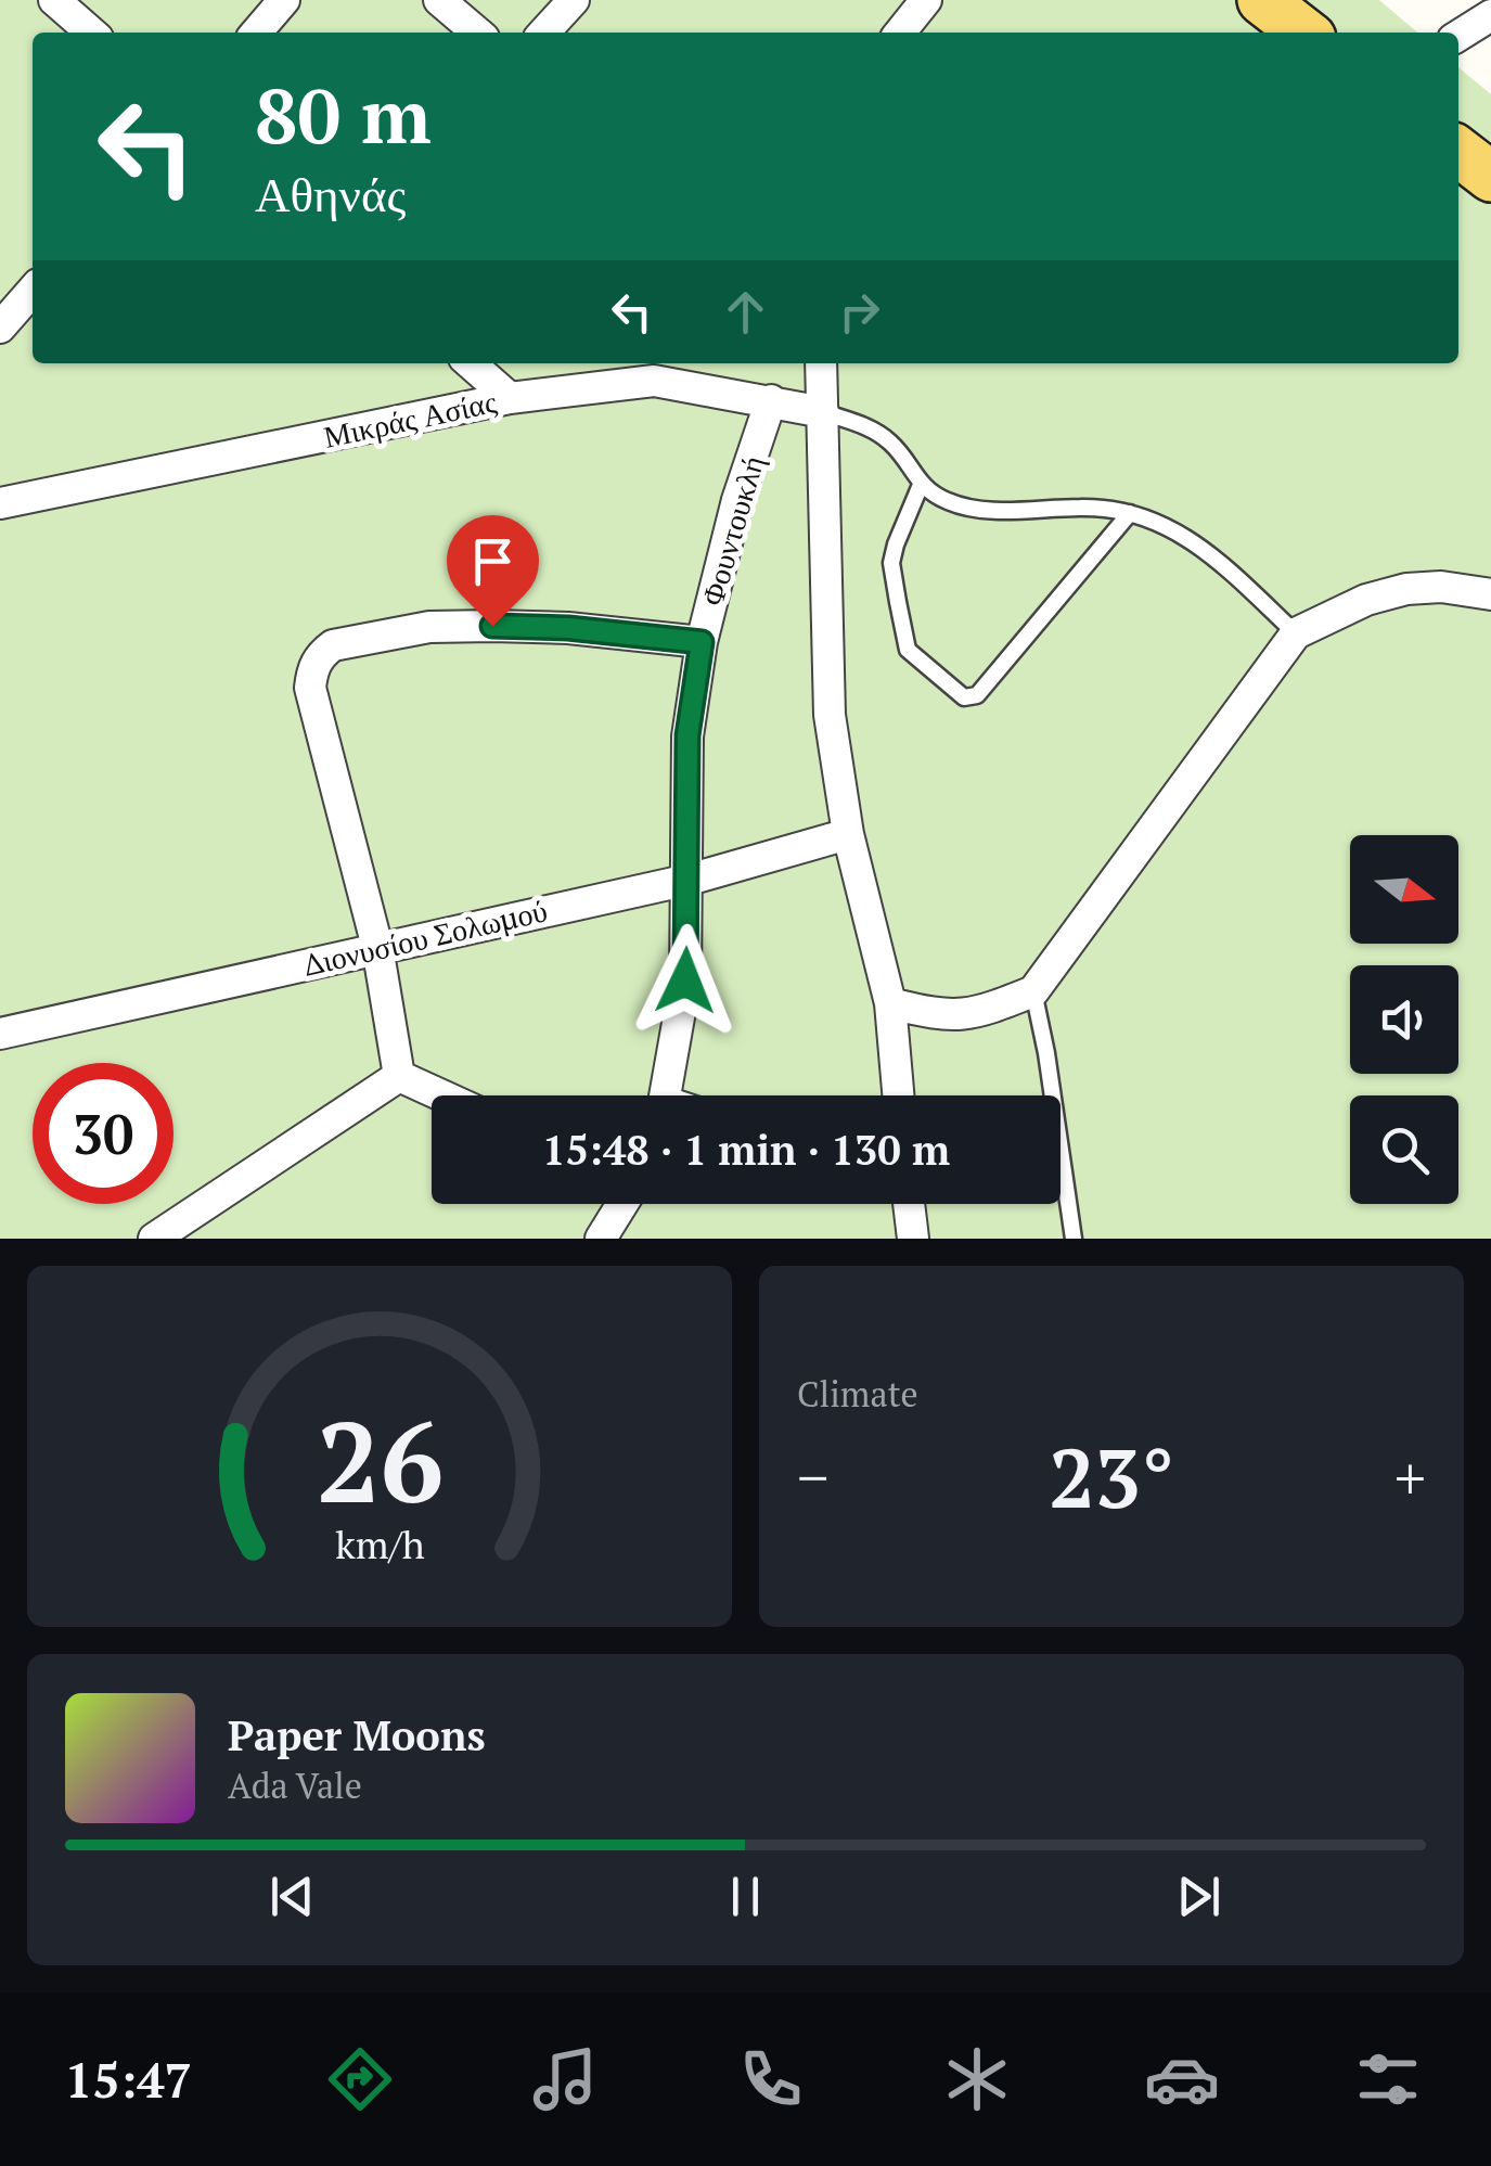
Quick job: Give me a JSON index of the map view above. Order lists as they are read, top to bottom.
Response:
{
  "streets": {
    "street": ["Μικράς Ασίας", "Φουντουκλή", "Διονυσίου Σολωμού"]
  },
  "crossings": [
    ["Μικράς Ασίας", "Φουντουκλή"],
    ["Φουντουκλή", "Διονυσίου Σολωμού"]
  ],
  "north": "right",
  "page": {
    "turn": ["80 m", "Αθηνάς"],
    "limit": "30",
    "trip": "15:48 · 1 min · 130 m",
    "tile": "Climate",
    "heat": ["−", "23°", "+"],
    "song": ["Paper Moons", "Ada Vale"],
    "tabs": "15:47",
    "gauge": ["26", "km/h"]
  }
}
